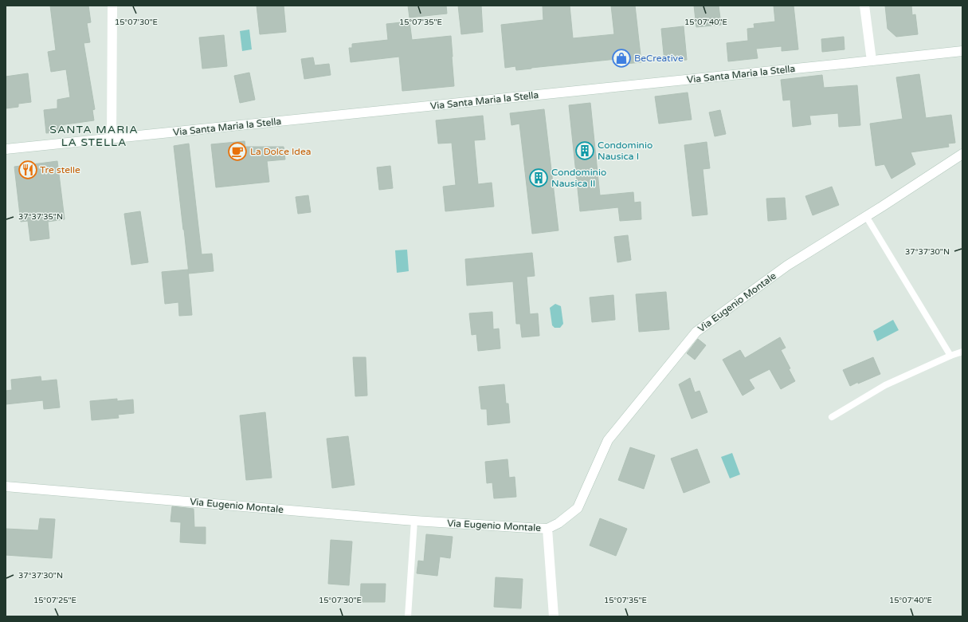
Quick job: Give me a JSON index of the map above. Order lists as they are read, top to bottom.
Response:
{
  "streets": {
    "street": ["Via Santa Maria la Stella", "Via Eugenio Montale"]
  },
  "districts": ["SANTA MARIA LA STELLA"],
  "places": {
    "shop": ["BeCreative"],
    "building": ["Condominio Nausica I", "Condominio Nausica II"],
    "cafe": ["La Dolce Idea"],
    "restaurant": ["Tre stelle"]
  },
  "coordinates": [
    "15°07'30\"E",
    "15°07'35\"E",
    "15°07'40\"E",
    "37°37'35\"N",
    "37°37'30\"N",
    "15°07'25\"E"
  ]
}
